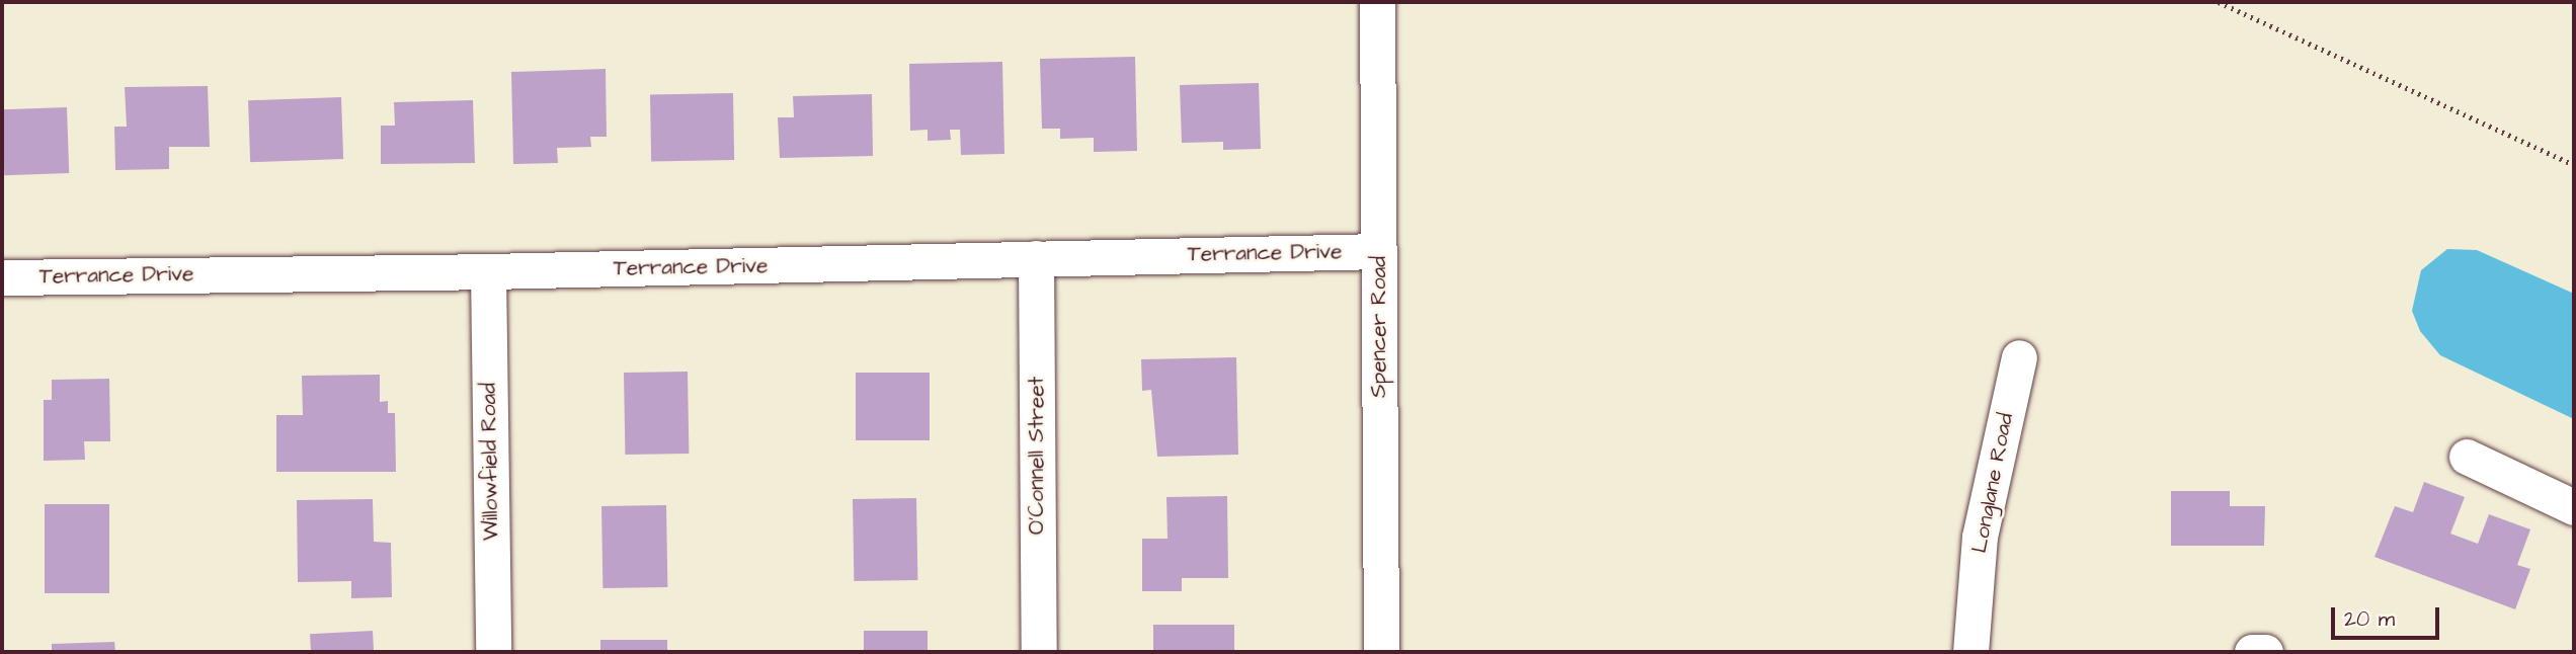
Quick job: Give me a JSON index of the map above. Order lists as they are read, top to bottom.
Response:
{
  "streets": {
    "street": [
      "Terrance Drive",
      "Spencer Road",
      "O'Connell Street",
      "Willowfield Road",
      "Longlane Road"
    ]
  },
  "crossings": [
    ["Terrance Drive", "Spencer Road"],
    ["Terrance Drive", "O'Connell Street"],
    ["Terrance Drive", "Willowfield Road"]
  ],
  "scale_bar": "20 m"
}
